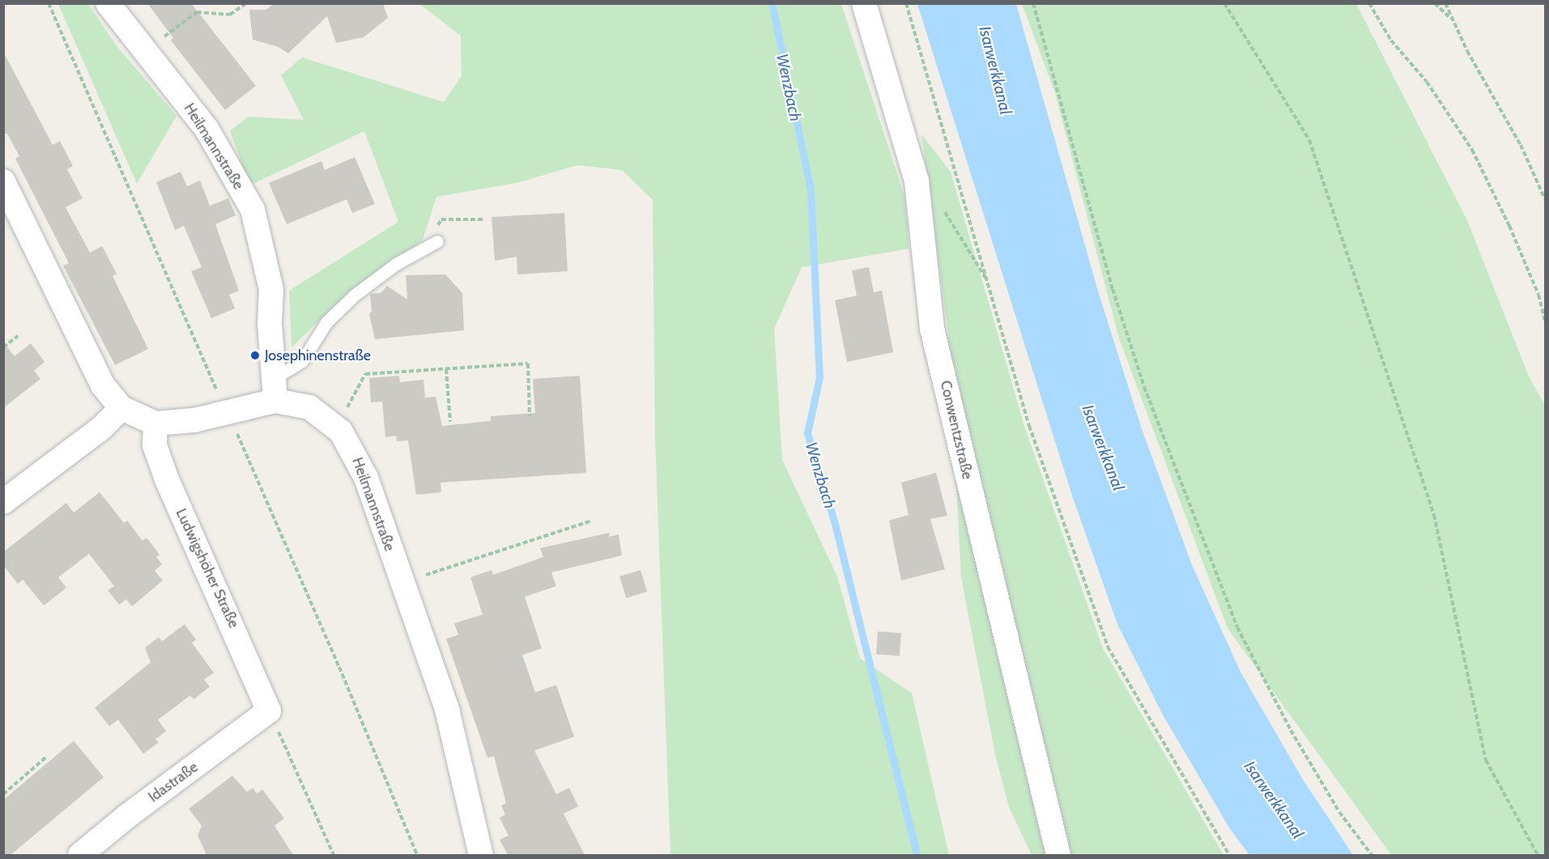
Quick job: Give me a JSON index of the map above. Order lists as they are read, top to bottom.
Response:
{
  "streets": {
    "street": [
      "Heilmannstraße",
      "Conwentzstraße",
      "Ludwigshöher Straße",
      "Idastraße"
    ]
  },
  "crossings": [
    ["Ludwigshöher Straße", "Idastraße"]
  ],
  "water": ["Isarwerkkanal", "Wenzbach"],
  "places": ["Josephinenstraße"]
}
